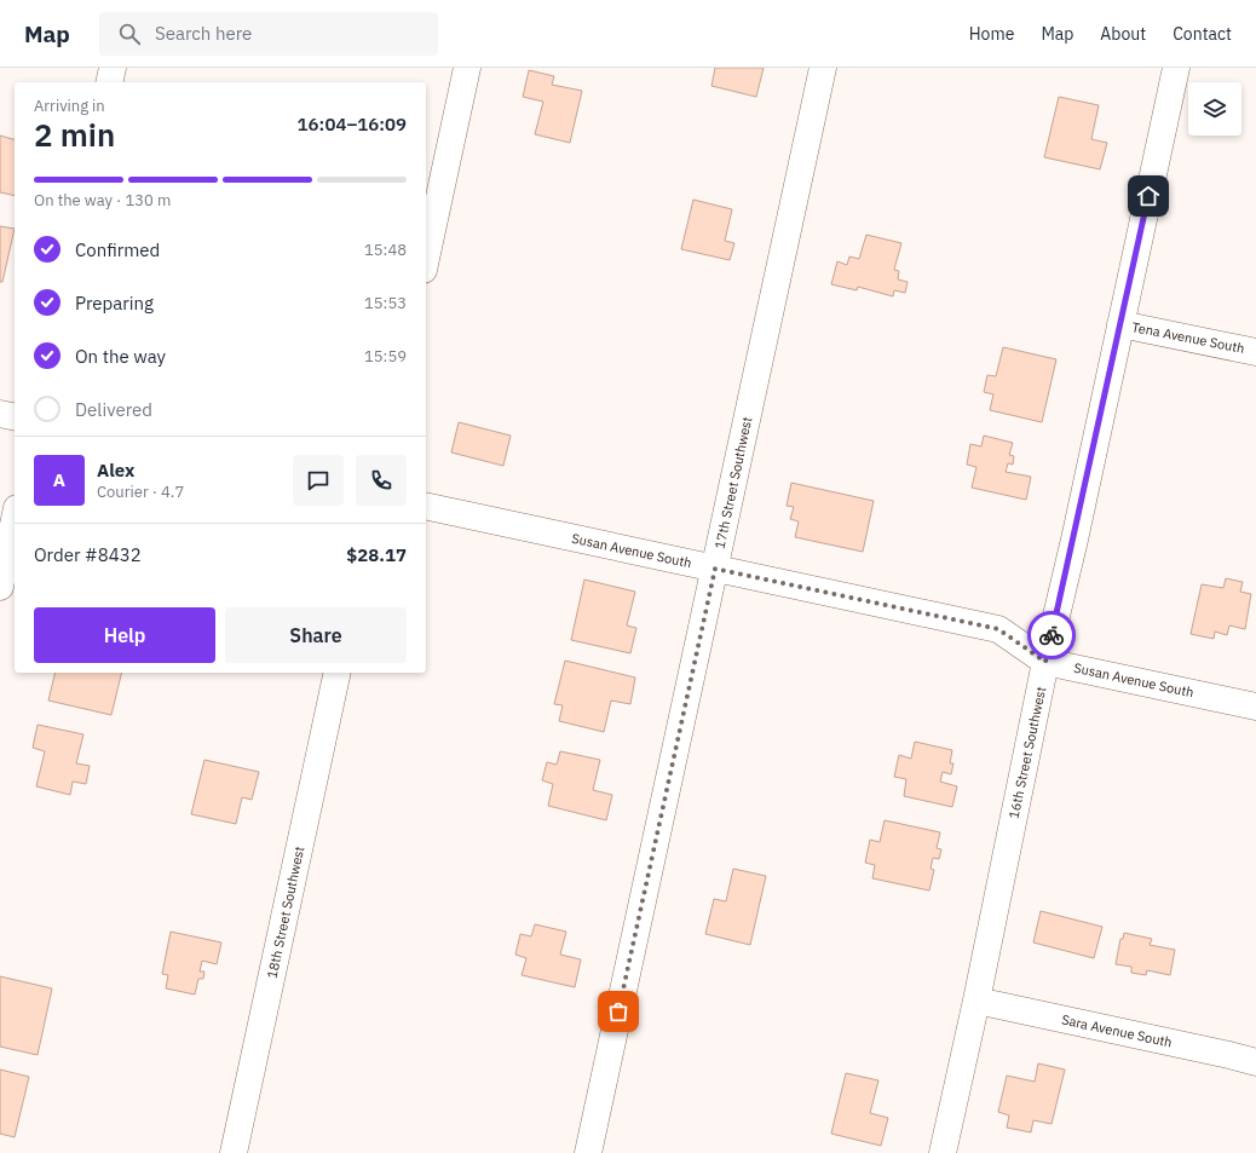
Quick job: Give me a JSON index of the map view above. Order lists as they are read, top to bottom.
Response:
{
  "streets": {
    "street": [
      "Tena Avenue South",
      "17th Street Southwest",
      "Susan Avenue South",
      "16th Street Southwest",
      "18th Street Southwest",
      "Sara Avenue South"
    ]
  },
  "crossings": [
    ["Tena Avenue South", "16th Street Southwest"],
    ["17th Street Southwest", "Susan Avenue South"],
    ["Susan Avenue South", "16th Street Southwest"],
    ["16th Street Southwest", "Sara Avenue South"]
  ],
  "page": {
    "header": "Map",
    "search": "Search here",
    "nav": [
      "Home",
      "Map",
      "About",
      "Contact"
    ],
    "heading": ["2 min", "Arriving in", "16:04–16:09"],
    "panel": [
      "Alex",
      "Courier · 4.7",
      "Order #8432",
      "$28.17"
    ],
    "bar": "On the way · 130 m",
    "list": [
      ["Confirmed", "15:48"],
      ["Preparing", "15:53"],
      ["On the way", "15:59"],
      "Delivered"
    ],
    "round": "A",
    "buttons": ["Help", "Share"]
  }
}
